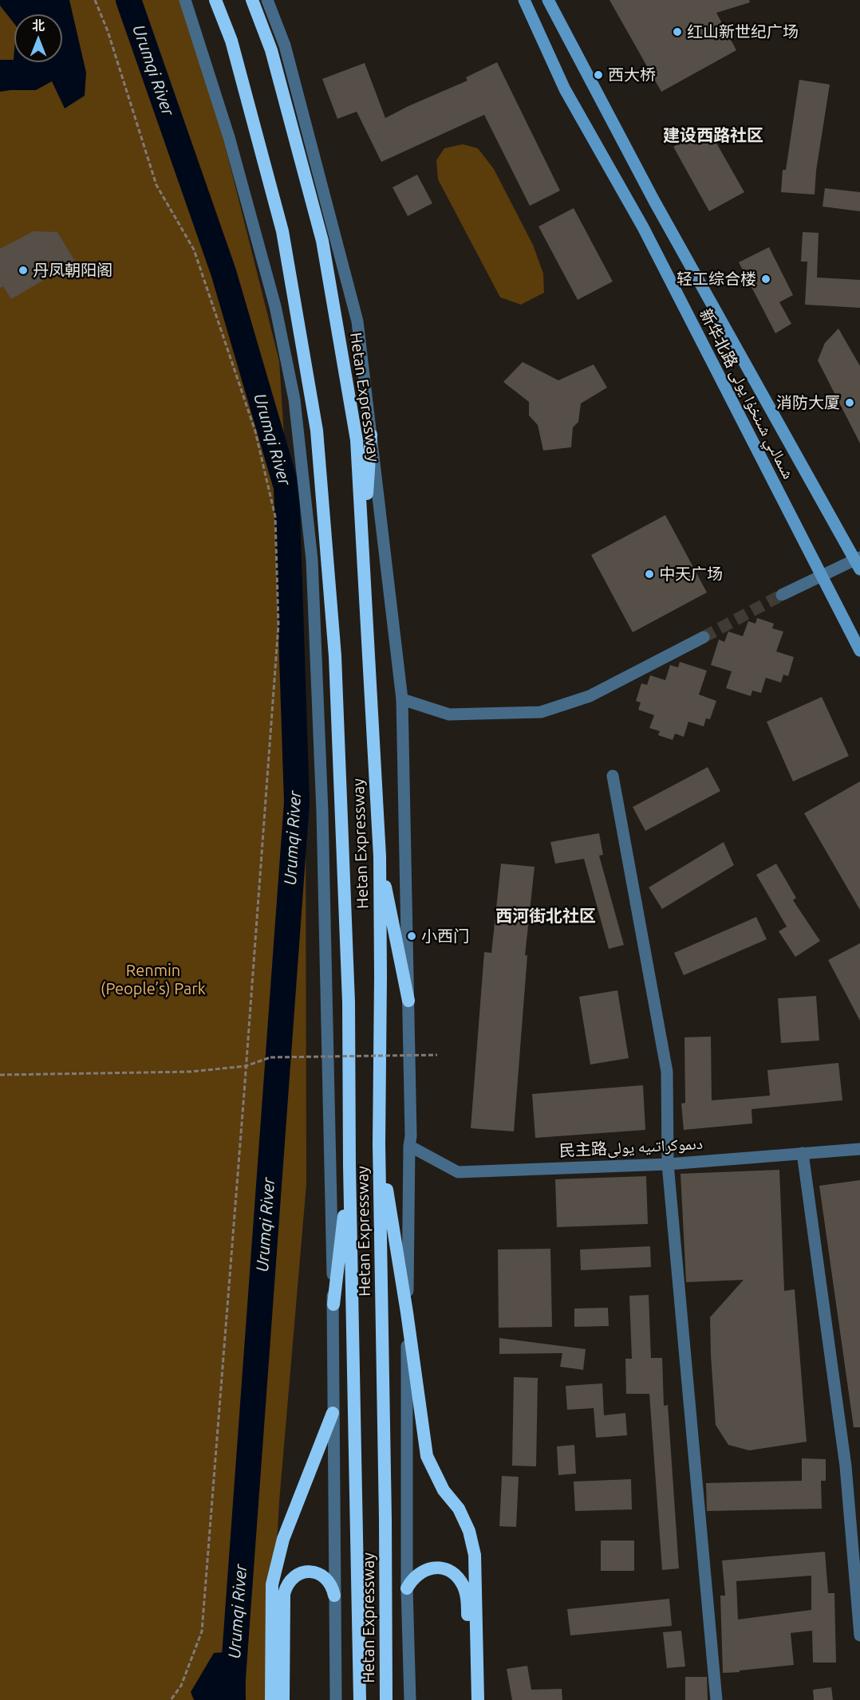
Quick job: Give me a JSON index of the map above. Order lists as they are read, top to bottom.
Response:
{
  "streets": {
    "highway": ["Hetan Expressway"],
    "main road": ["新华北路 شىمالىي شىنخۇا يولى"],
    "street": ["民主路دىموكراتىيە يولى"]
  },
  "districts": ["建设西路社区", "西河街北社区"],
  "water": ["Urumqi River"],
  "parks": ["Renmin (People’s) Park"],
  "places": [
    "红山新世纪广场",
    "西大桥",
    "丹凤朝阳阁",
    "轻工综合楼",
    "消防大厦",
    "中天广场",
    "小西门"
  ],
  "north": "top"
}
